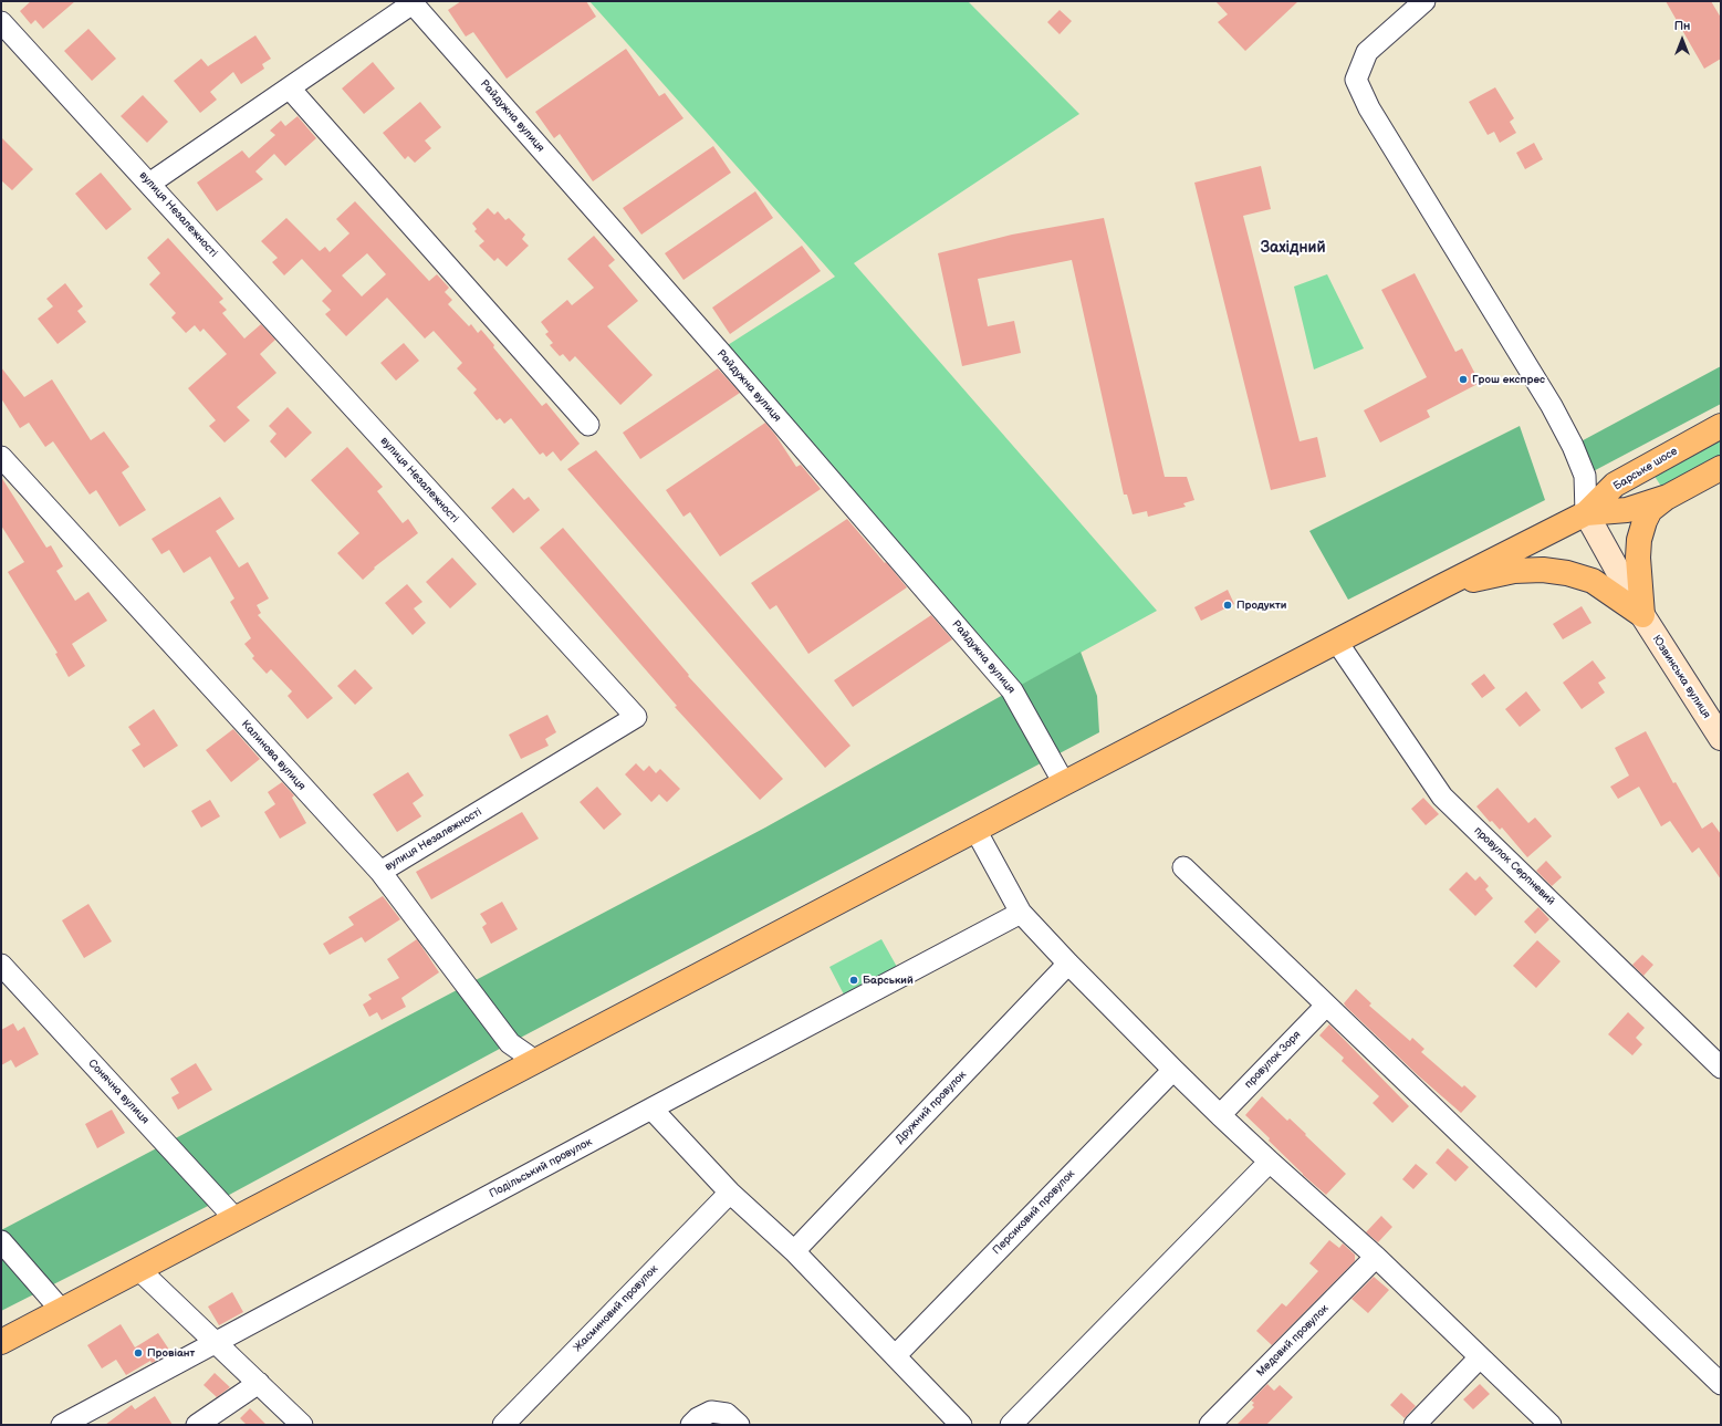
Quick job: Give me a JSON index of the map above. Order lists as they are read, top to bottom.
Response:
{
  "streets": {
    "highway": ["Барське шосе"],
    "main road": ["Юзвинська вулиця"],
    "street": [
      "Райдужна вулиця",
      "вулиця Незалежності",
      "Калинова вулиця",
      "провулок Серпневий",
      "провулок Зоря",
      "Сонячна вулиця",
      "Дружний провулок",
      "Подільський провулок",
      "Персиковий провулок",
      "Жасминовий провулок",
      "Медовий провулок"
    ]
  },
  "crossings": [
    ["вулиця Незалежності", "Калинова вулиця"],
    ["Барське шосе", "Юзвинська вулиця"]
  ],
  "districts": ["Західний"],
  "places": [
    "Грош експрес",
    "Продукти",
    "Барський",
    "Провіант"
  ],
  "north": "top"
}
